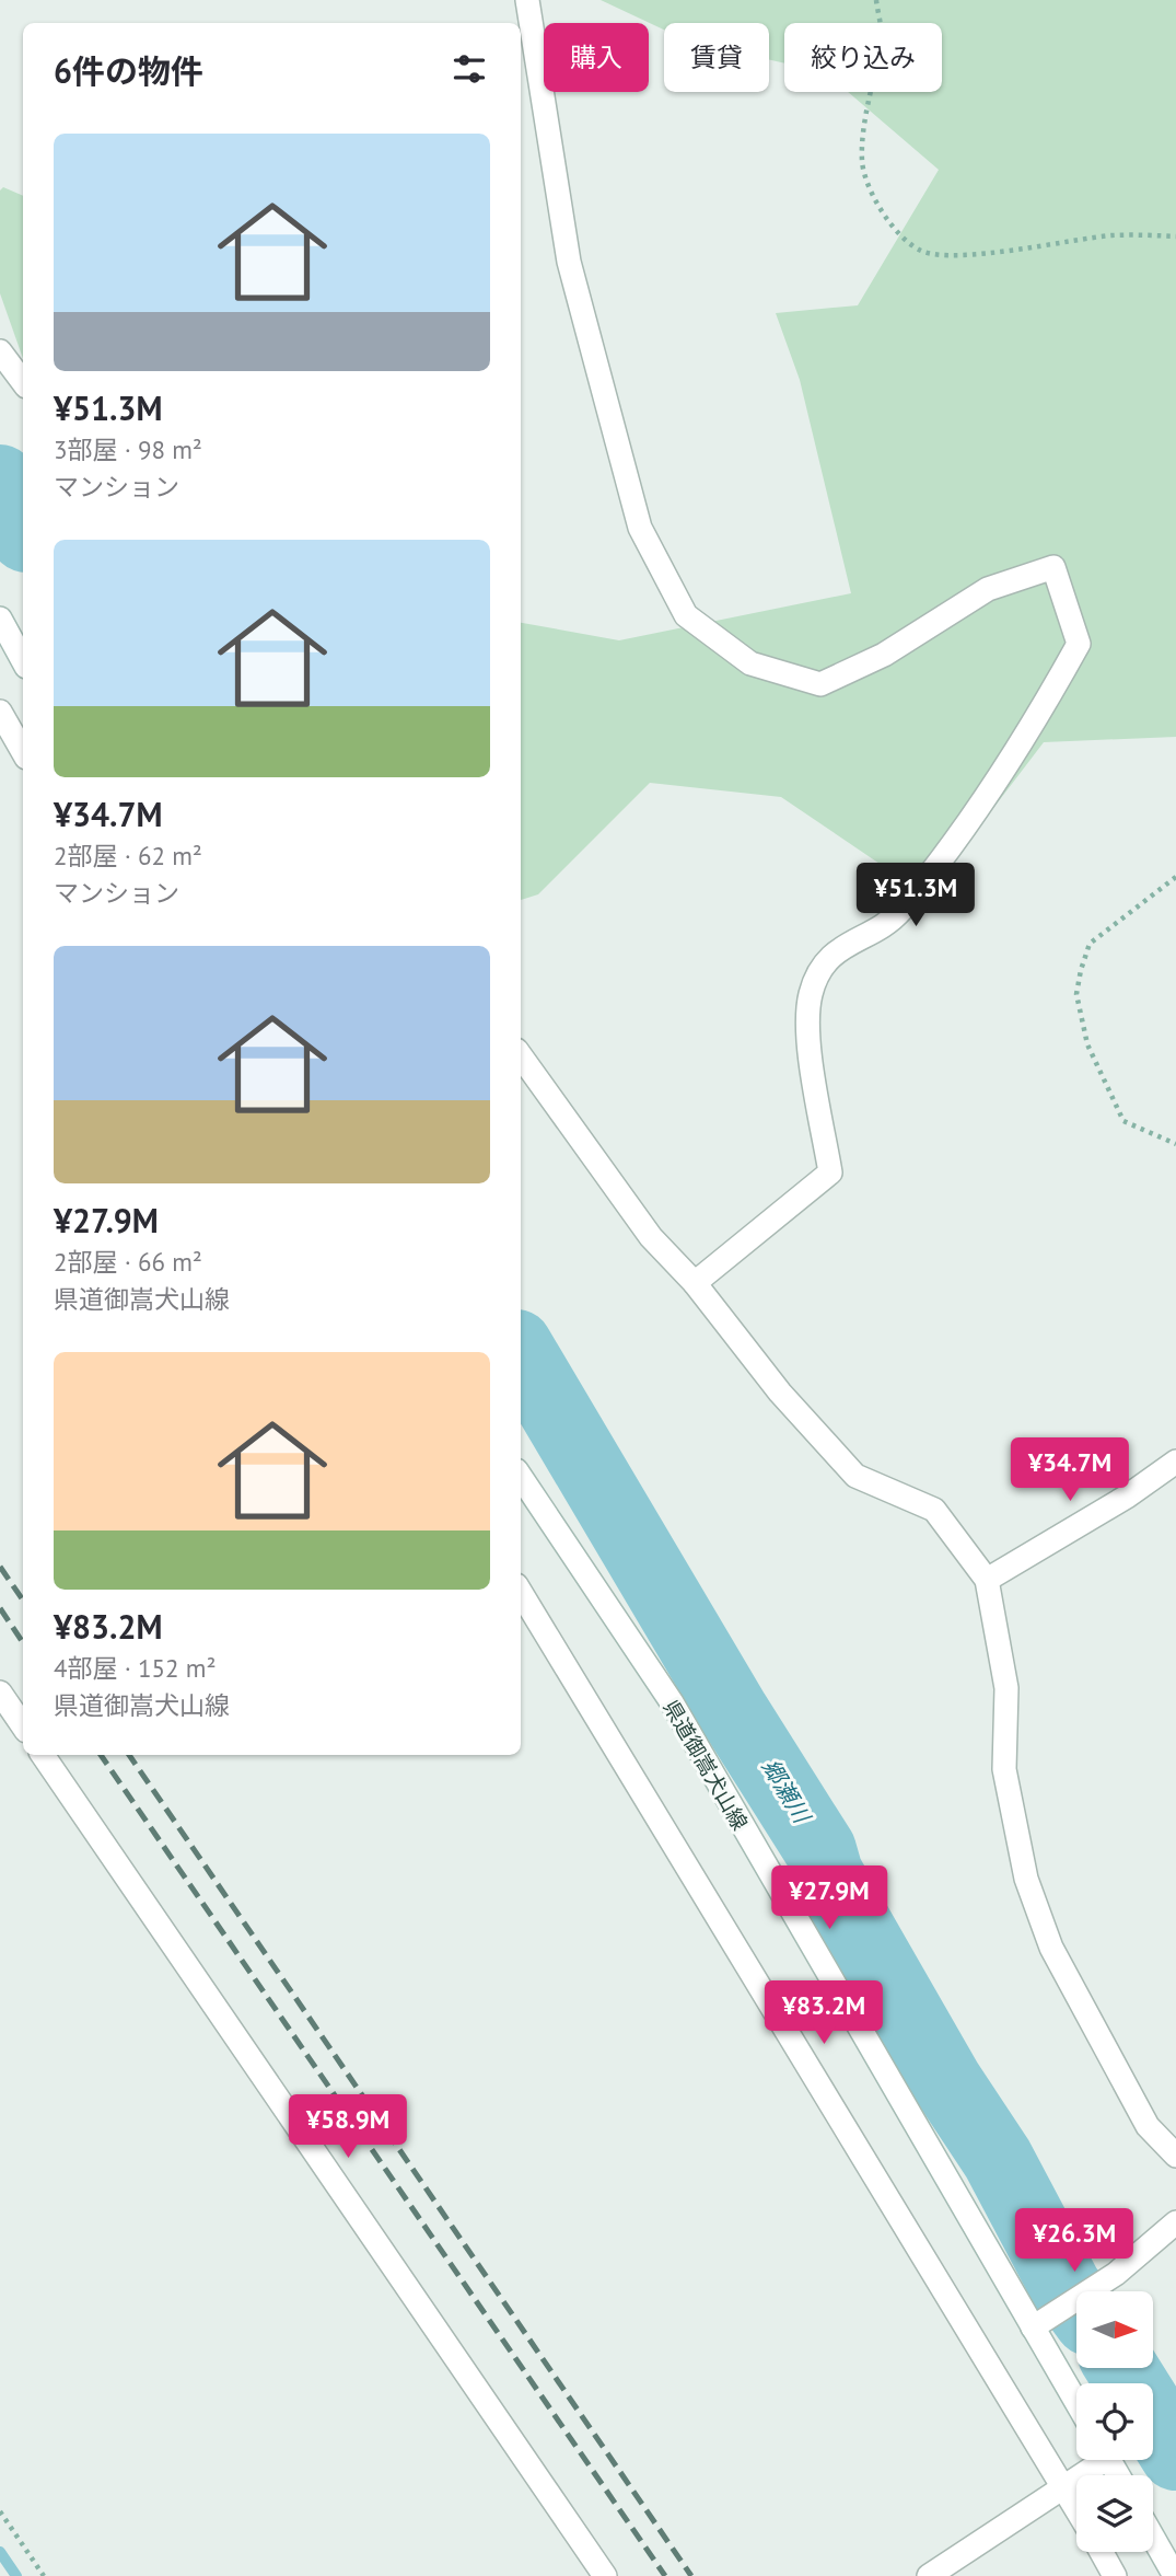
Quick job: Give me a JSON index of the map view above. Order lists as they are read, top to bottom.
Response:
{
  "streets": {
    "street": ["県道御嵩犬山線"]
  },
  "water": ["郷瀬川"],
  "north": "right",
  "page": {
    "chip": ["購入", "賃貸", "絞り込み"],
    "heading": "6件の物件",
    "list": [
      {
        "name": "¥51.3M",
        "note": "3部屋 · 98 m² · マンション"
      },
      {
        "name": "¥34.7M",
        "note": "2部屋 · 62 m² · マンション"
      },
      {
        "name": "¥27.9M",
        "note": "2部屋 · 66 m² · 県道御嵩犬山線"
      },
      {
        "name": "¥83.2M",
        "note": "4部屋 · 152 m² · 県道御嵩犬山線"
      }
    ],
    "price": [
      "¥51.3M",
      "¥34.7M",
      "¥27.9M",
      "¥83.2M",
      "¥58.9M",
      "¥26.3M"
    ]
  }
}
